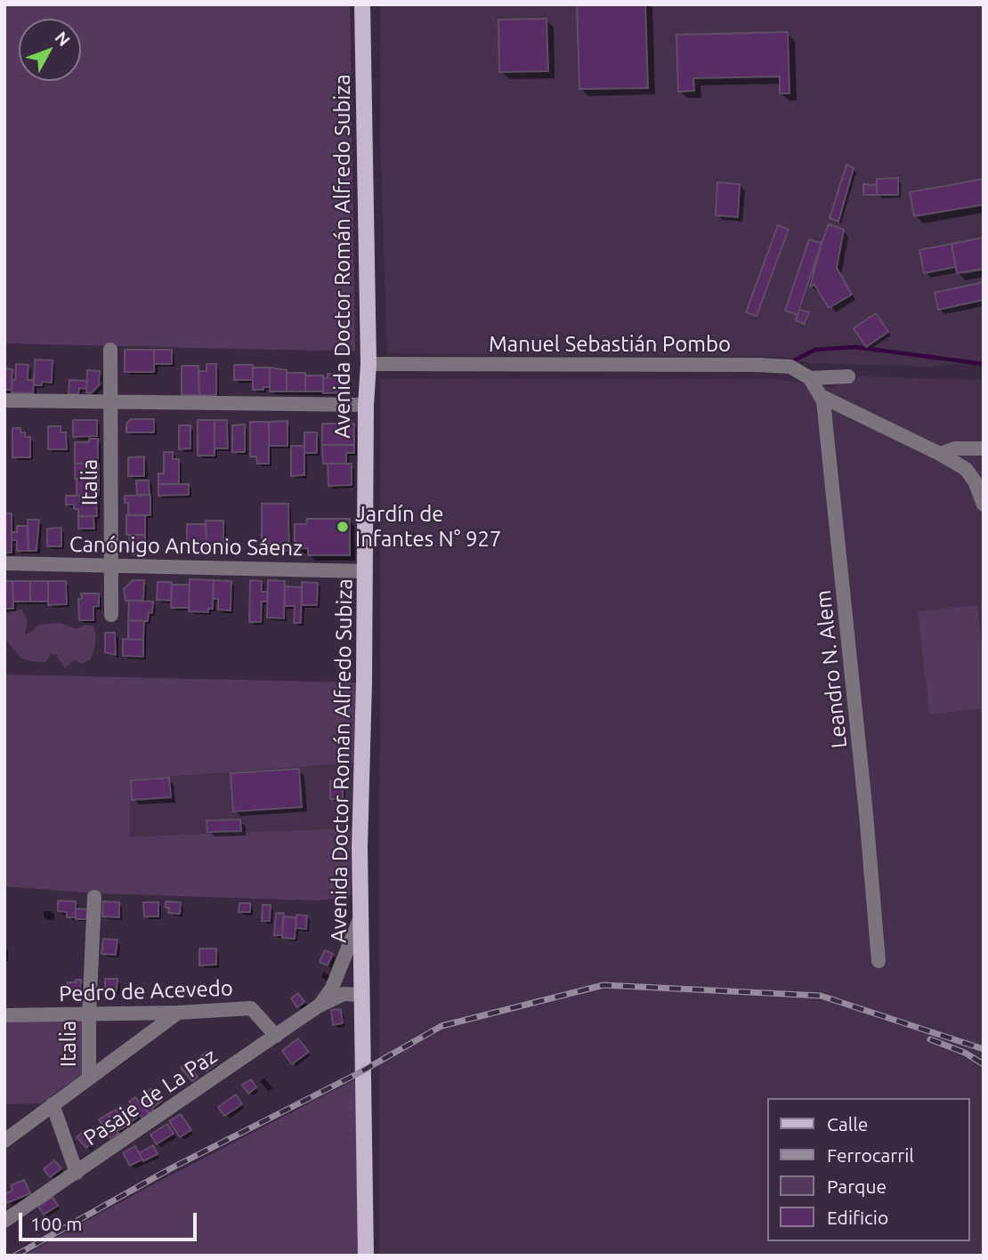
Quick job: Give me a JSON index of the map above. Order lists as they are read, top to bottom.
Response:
{
  "streets": {
    "main road": ["Avenida Doctor Román Alfredo Subiza"],
    "street": [
      "Manuel Sebastián Pombo",
      "Italia",
      "Canónigo Antonio Sáenz",
      "Leandro N. Alem",
      "Pedro de Acevedo",
      "Pasaje de La Paz"
    ]
  },
  "crossings": [
    ["Avenida Doctor Román Alfredo Subiza", "Manuel Sebastián Pombo"],
    ["Avenida Doctor Román Alfredo Subiza", "Canónigo Antonio Sáenz"],
    ["Avenida Doctor Román Alfredo Subiza", "Pasaje de La Paz"],
    ["Manuel Sebastián Pombo", "Leandro N. Alem"],
    ["Italia", "Canónigo Antonio Sáenz"],
    ["Italia", "Pedro de Acevedo"],
    ["Pedro de Acevedo", "Pasaje de La Paz"]
  ],
  "places": ["Jardín de Infantes N° 927"],
  "legend": [
    "Calle",
    "Ferrocarril",
    "Parque",
    "Edificio"
  ],
  "scale_bar": "100 m",
  "north": "top right"
}
